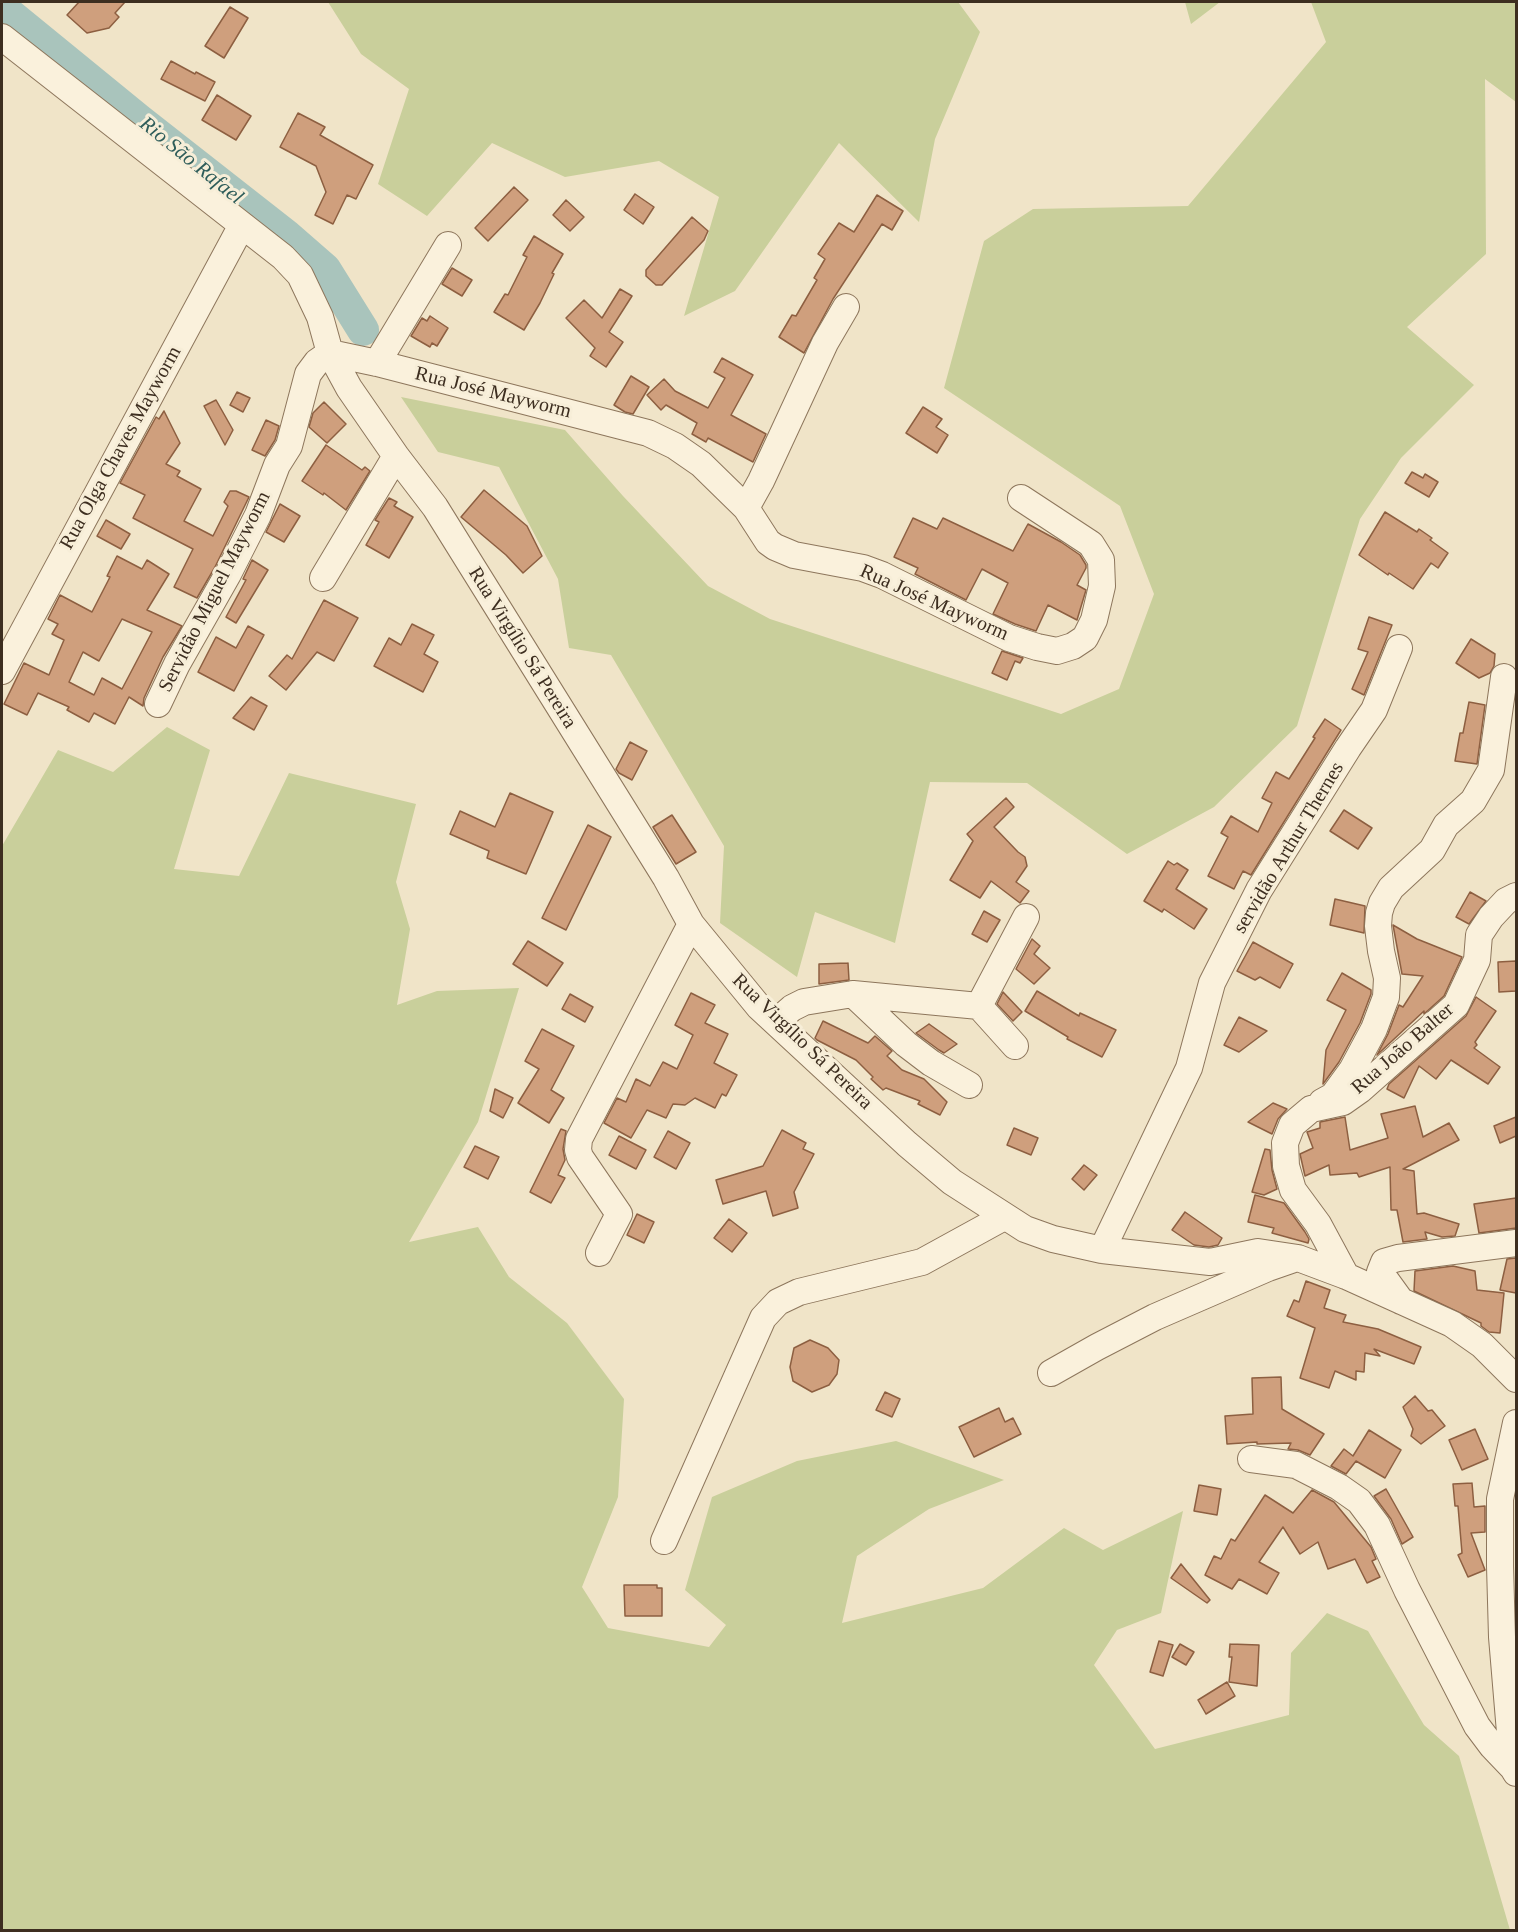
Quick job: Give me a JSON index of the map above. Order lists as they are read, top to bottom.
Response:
{
  "streets": {
    "street": [
      "Rua José Mayworm",
      "Rua Olga Chaves Mayworm",
      "Servidão Miguel Mayworm",
      "Rua Virgílio Sá Pereira",
      "servidão Arthur Thernes",
      "Rua João Balter"
    ]
  },
  "crossings": [
    ["Rua José Mayworm", "Servidão Miguel Mayworm"],
    ["Rua José Mayworm", "Rua Virgílio Sá Pereira"],
    ["Rua Olga Chaves Mayworm", "Rua Virgílio Sá Pereira"],
    ["Servidão Miguel Mayworm", "Rua Virgílio Sá Pereira"],
    ["Rua Virgílio Sá Pereira", "servidão Arthur Thernes"]
  ],
  "water": ["Rio São Rafael"]
}
